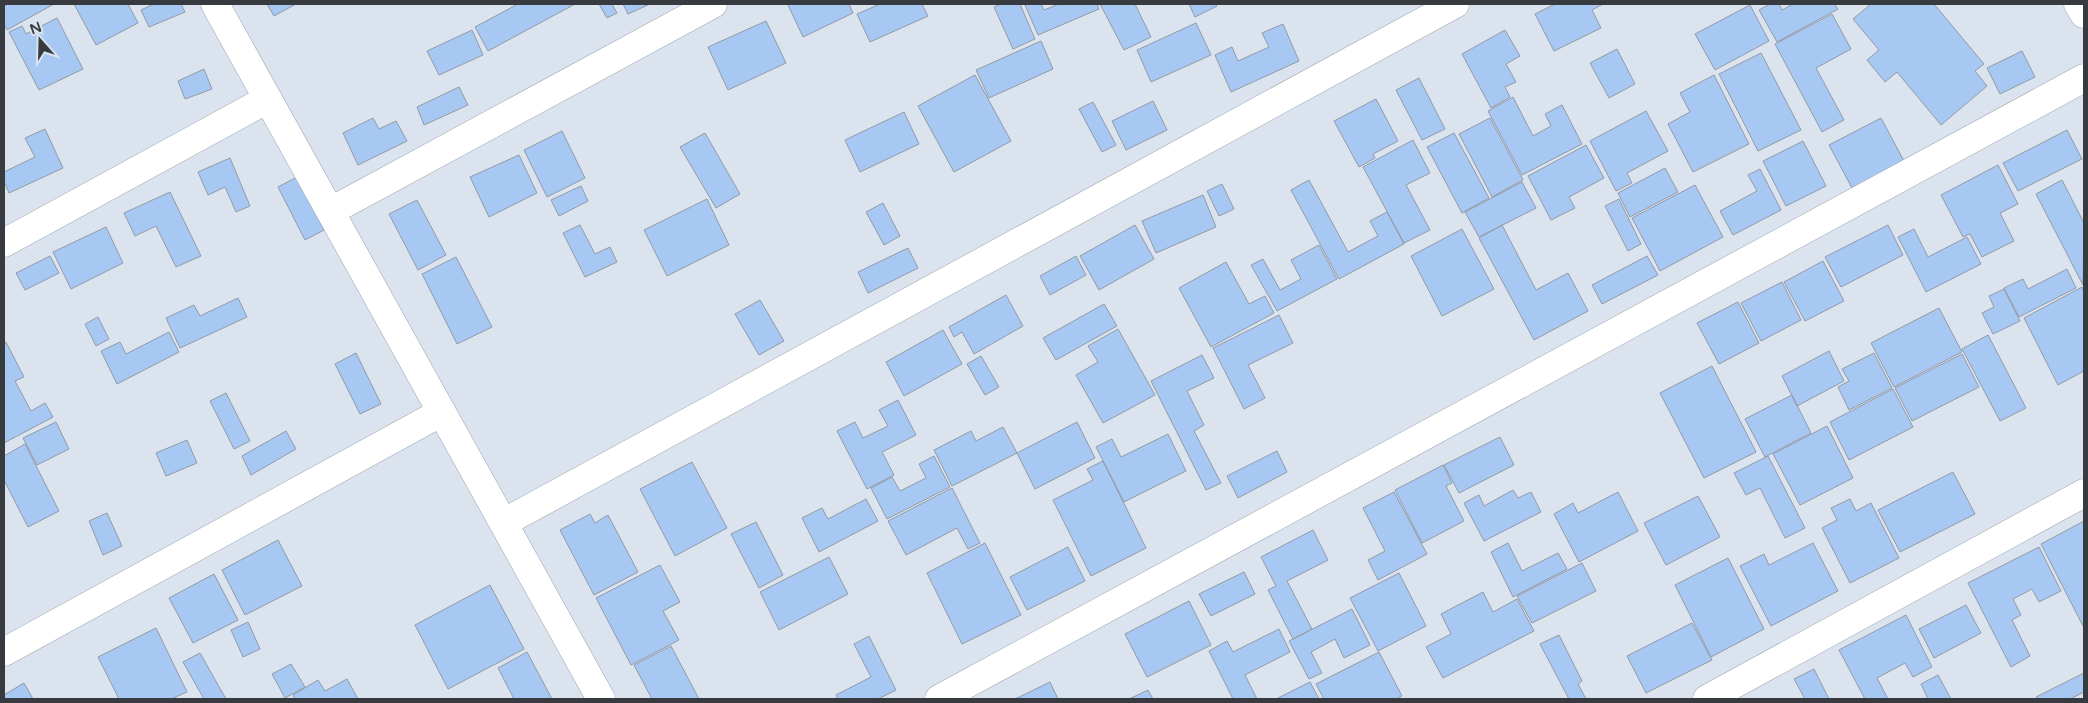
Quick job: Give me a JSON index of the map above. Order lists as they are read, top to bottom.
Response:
{
  "north": "top"
}
